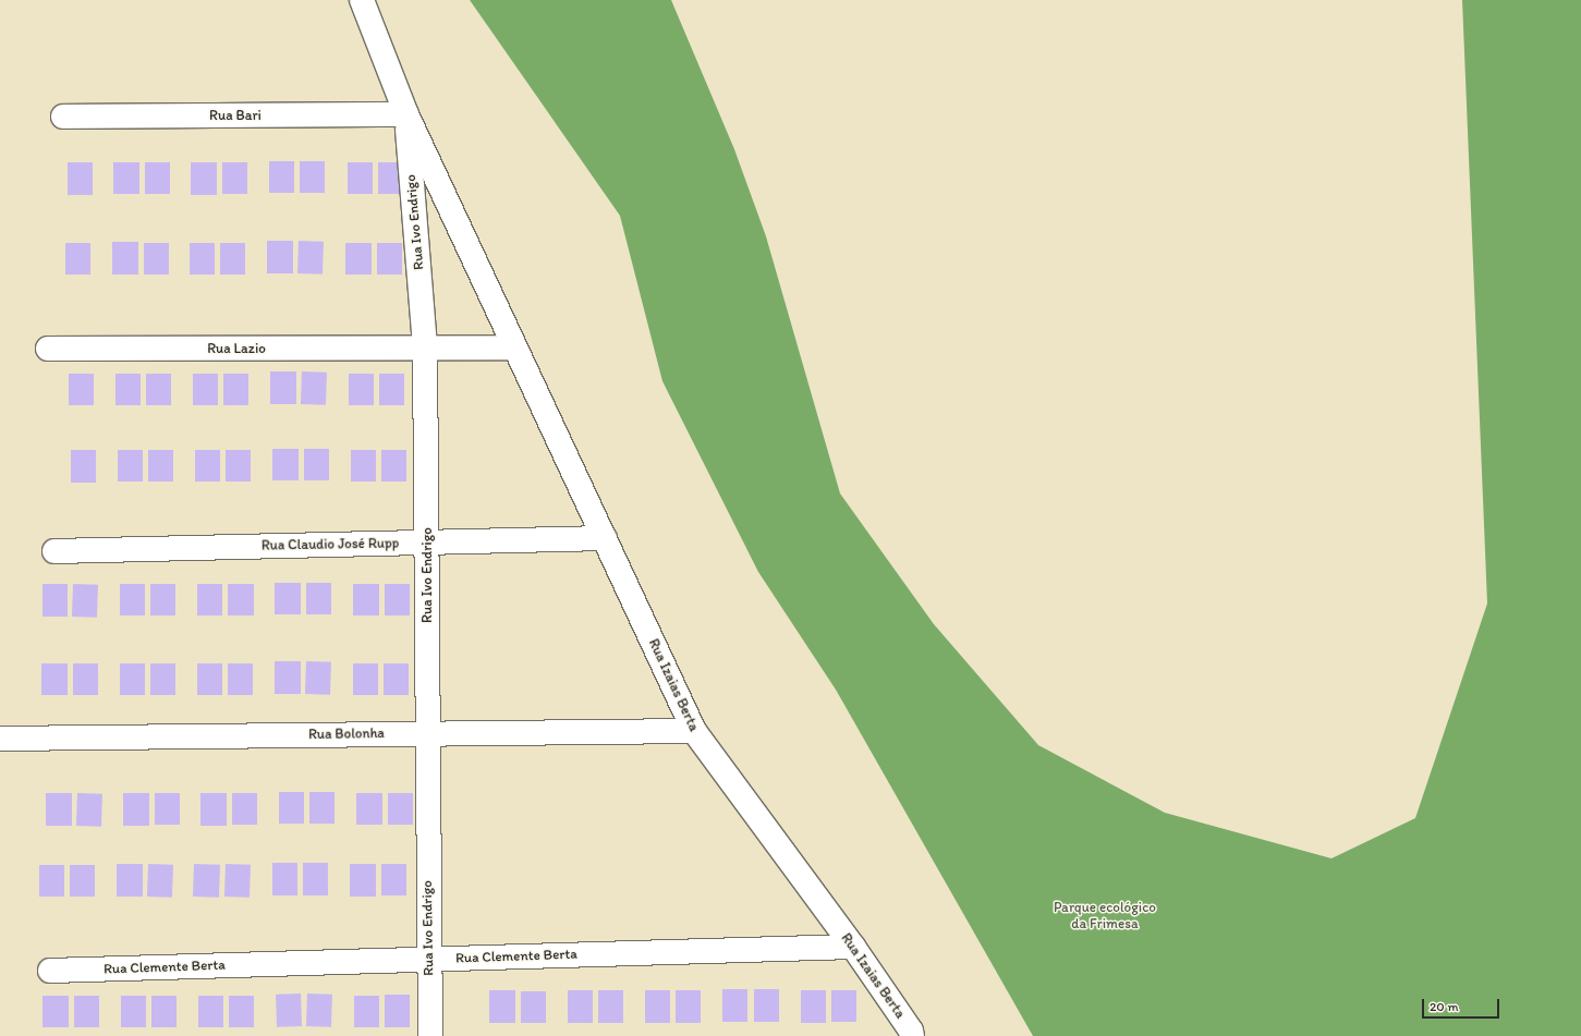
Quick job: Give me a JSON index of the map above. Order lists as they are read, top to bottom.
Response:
{
  "streets": {
    "street": [
      "Rua Bari",
      "Rua Ivo Endrigo",
      "Rua Lazio",
      "Rua Claudio José Rupp",
      "Rua Izaias Berta",
      "Rua Bolonha",
      "Rua Clemente Berta"
    ]
  },
  "crossings": [
    ["Rua Bari", "Rua Ivo Endrigo"],
    ["Rua Bari", "Rua Izaias Berta"],
    ["Rua Ivo Endrigo", "Rua Lazio"],
    ["Rua Ivo Endrigo", "Rua Claudio José Rupp"],
    ["Rua Ivo Endrigo", "Rua Izaias Berta"],
    ["Rua Ivo Endrigo", "Rua Bolonha"],
    ["Rua Ivo Endrigo", "Rua Clemente Berta"],
    ["Rua Lazio", "Rua Izaias Berta"],
    ["Rua Claudio José Rupp", "Rua Izaias Berta"],
    ["Rua Izaias Berta", "Rua Bolonha"],
    ["Rua Izaias Berta", "Rua Clemente Berta"]
  ],
  "parks": ["Parque ecológico da Frimesa"],
  "scale_bar": "20 m"
}
